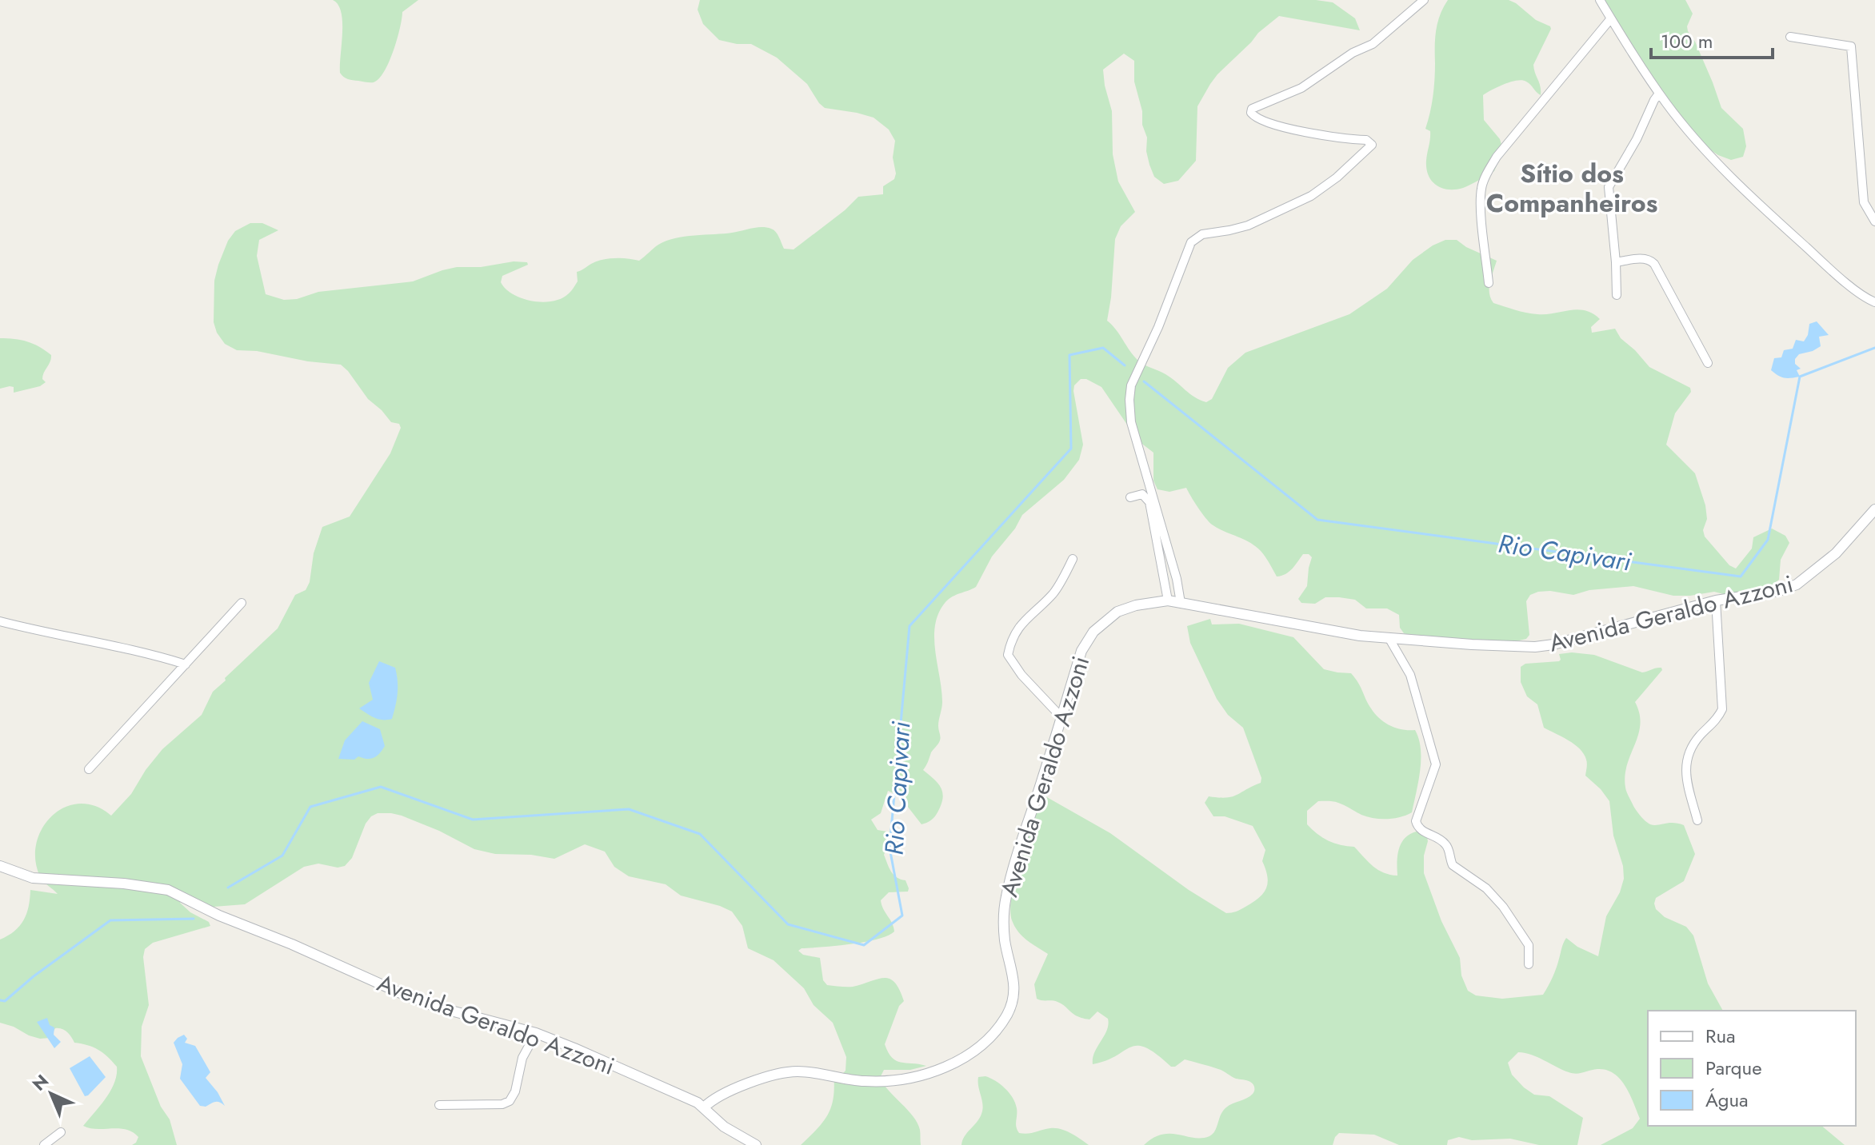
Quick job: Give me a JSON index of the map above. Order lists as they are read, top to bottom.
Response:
{
  "streets": {
    "street": ["Avenida Geraldo Azzoni"]
  },
  "districts": ["Sítio dos Companheiros"],
  "water": ["Rio Capivari"],
  "legend": ["Rua", "Parque", "Água"],
  "scale_bar": "100 m",
  "north": "top left"
}
